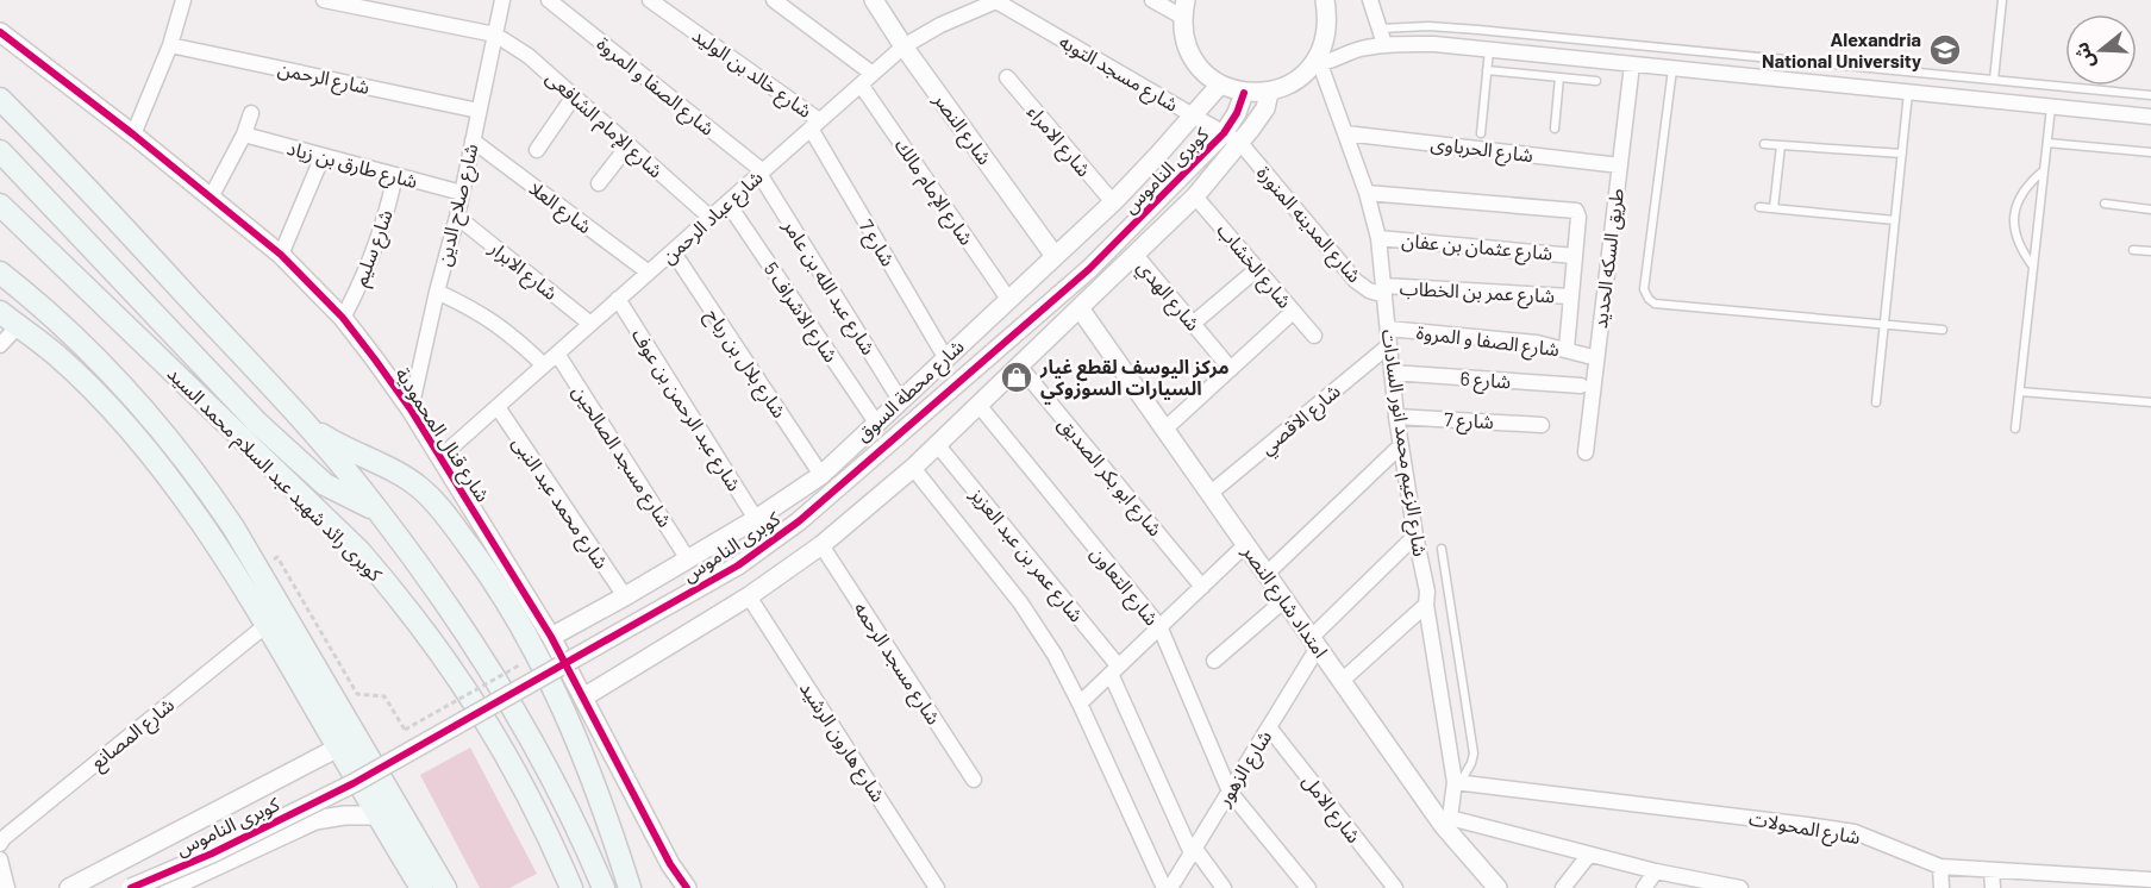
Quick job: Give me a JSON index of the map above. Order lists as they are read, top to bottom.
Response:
{
  "streets": {
    "main road": ["كوبرى رائد شهيد عبد السلام محمد السيد"],
    "street": [
      "شارع خالد بن الوليد",
      "شارع مسجد التوبه",
      "شارع الرحمن",
      "شارع الصفا و المروة",
      "شارع الإمام الشافعى",
      "شارع النصر",
      "شارع الامراء",
      "شارع الحرباوى",
      "شارع طارق بن زياد",
      "كوبرى الناموس",
      "شارع الإمام مالك",
      "شارع صلاح الدين",
      "شارع العلا",
      "شارع عباد الرحمن",
      "شارع المدينه المنورة",
      "شارع 7",
      "شارع عثمان بن عفان",
      "شارع سليم",
      "طريق السكه الحديد",
      "شارع الخشاب",
      "شارع الابرار",
      "شارع عبد الله بن عامر",
      "شارع عمر بن الخطاب",
      "شارع الهدي",
      "شارع الاشراف 5",
      "شارع بلال بن رباح",
      "شارع 6",
      "شارع محطة السوق",
      "شارع عبد الرحمن بن عوف",
      "شارع الاقصي",
      "شارع قنال المحمودية",
      "شارع الزعيم محمد انور السادات",
      "شارع مسجد الصالحين",
      "شارع ابو بكر الصديق",
      "شارع محمد عبد النبى",
      "شارع عمر بن عبد العزيز",
      "شارع التعاون",
      "امتداد شارع النصر",
      "شارع مسجد الرحمه",
      "شارع المصانع",
      "شارع هارون الرشيد",
      "شارع الزهور",
      "شارع الامل",
      "شارع المحولات"
    ]
  },
  "crossings": [
    ["شارع خالد بن الوليد", "شارع عباد الرحمن"],
    ["شارع خالد بن الوليد", "شارع 7"],
    ["شارع مسجد التوبه", "كوبرى الناموس"],
    ["شارع مسجد التوبه", "شارع عباد الرحمن"],
    ["شارع مسجد التوبه", "شارع المدينه المنورة"],
    ["شارع مسجد التوبه", "شارع محطة السوق"],
    ["شارع الرحمن", "شارع صلاح الدين"],
    ["شارع الصفا و المروة", "شارع عباد الرحمن"],
    ["شارع الصفا و المروة", "شارع عبد الله بن عامر"],
    ["شارع الصفا و المروة", "شارع الزعيم محمد انور السادات"],
    ["شارع الإمام الشافعى", "شارع صلاح الدين"],
    ["شارع الإمام الشافعى", "شارع عباد الرحمن"],
    ["شارع النصر", "شارع عباد الرحمن"],
    ["شارع النصر", "شارع محطة السوق"],
    ["شارع الامراء", "شارع محطة السوق"],
    ["شارع الحرباوى", "طريق السكه الحديد"],
    ["شارع الحرباوى", "شارع الزعيم محمد انور السادات"],
    ["شارع طارق بن زياد", "شارع صلاح الدين"],
    ["شارع طارق بن زياد", "شارع سليم"],
    ["كوبرى الناموس", "شارع المدينه المنورة"],
    ["شارع الإمام مالك", "شارع عباد الرحمن"],
    ["شارع الإمام مالك", "شارع محطة السوق"],
    ["شارع صلاح الدين", "شارع العلا"],
    ["شارع صلاح الدين", "شارع الابرار"],
    ["شارع صلاح الدين", "شارع قنال المحمودية"],
    ["شارع العلا", "شارع عباد الرحمن"],
    ["شارع عباد الرحمن", "شارع 7"],
    ["شارع عباد الرحمن", "شارع الابرار"],
    ["شارع عباد الرحمن", "شارع عبد الله بن عامر"],
    ["شارع عباد الرحمن", "شارع الاشراف 5"],
    ["شارع عباد الرحمن", "شارع بلال بن رباح"],
    ["شارع عباد الرحمن", "شارع عبد الرحمن بن عوف"],
    ["شارع عباد الرحمن", "شارع قنال المحمودية"],
    ["شارع عباد الرحمن", "شارع مسجد الصالحين"],
    ["شارع عباد الرحمن", "شارع محمد عبد النبى"],
    ["شارع المدينه المنورة", "شارع عمر بن الخطاب"],
    ["شارع المدينه المنورة", "شارع الزعيم محمد انور السادات"],
    ["شارع 7", "شارع محطة السوق"],
    ["شارع 7", "شارع الزعيم محمد انور السادات"],
    ["شارع عثمان بن عفان", "شارع الزعيم محمد انور السادات"],
    ["شارع سليم", "شارع قنال المحمودية"],
    ["شارع عبد الله بن عامر", "شارع محطة السوق"],
    ["شارع عمر بن الخطاب", "شارع الزعيم محمد انور السادات"],
    ["شارع الاشراف 5", "شارع محطة السوق"],
    ["شارع بلال بن رباح", "شارع محطة السوق"],
    ["شارع 6", "شارع الزعيم محمد انور السادات"],
    ["شارع محطة السوق", "شارع عبد الرحمن بن عوف"],
    ["شارع محطة السوق", "شارع قنال المحمودية"],
    ["شارع محطة السوق", "شارع مسجد الصالحين"],
    ["شارع محطة السوق", "شارع محمد عبد النبى"],
    ["شارع الاقصي", "شارع الزعيم محمد انور السادات"],
    ["شارع الاقصي", "امتداد شارع النصر"],
    ["شارع الزعيم محمد انور السادات", "امتداد شارع النصر"],
    ["شارع الزعيم محمد انور السادات", "شارع الزهور"],
    ["شارع الزعيم محمد انور السادات", "شارع المحولات"],
    ["شارع عمر بن عبد العزيز", "شارع الزهور"],
    ["شارع التعاون", "شارع الزهور"],
    ["امتداد شارع النصر", "شارع الزهور"],
    ["شارع الزهور", "شارع الامل"]
  ],
  "places": {
    "school or university": ["Alexandria National University"],
    "shop": ["مركز اليوسف لقطع غيار السيارات السوزوكي"]
  },
  "north": "left"
}
